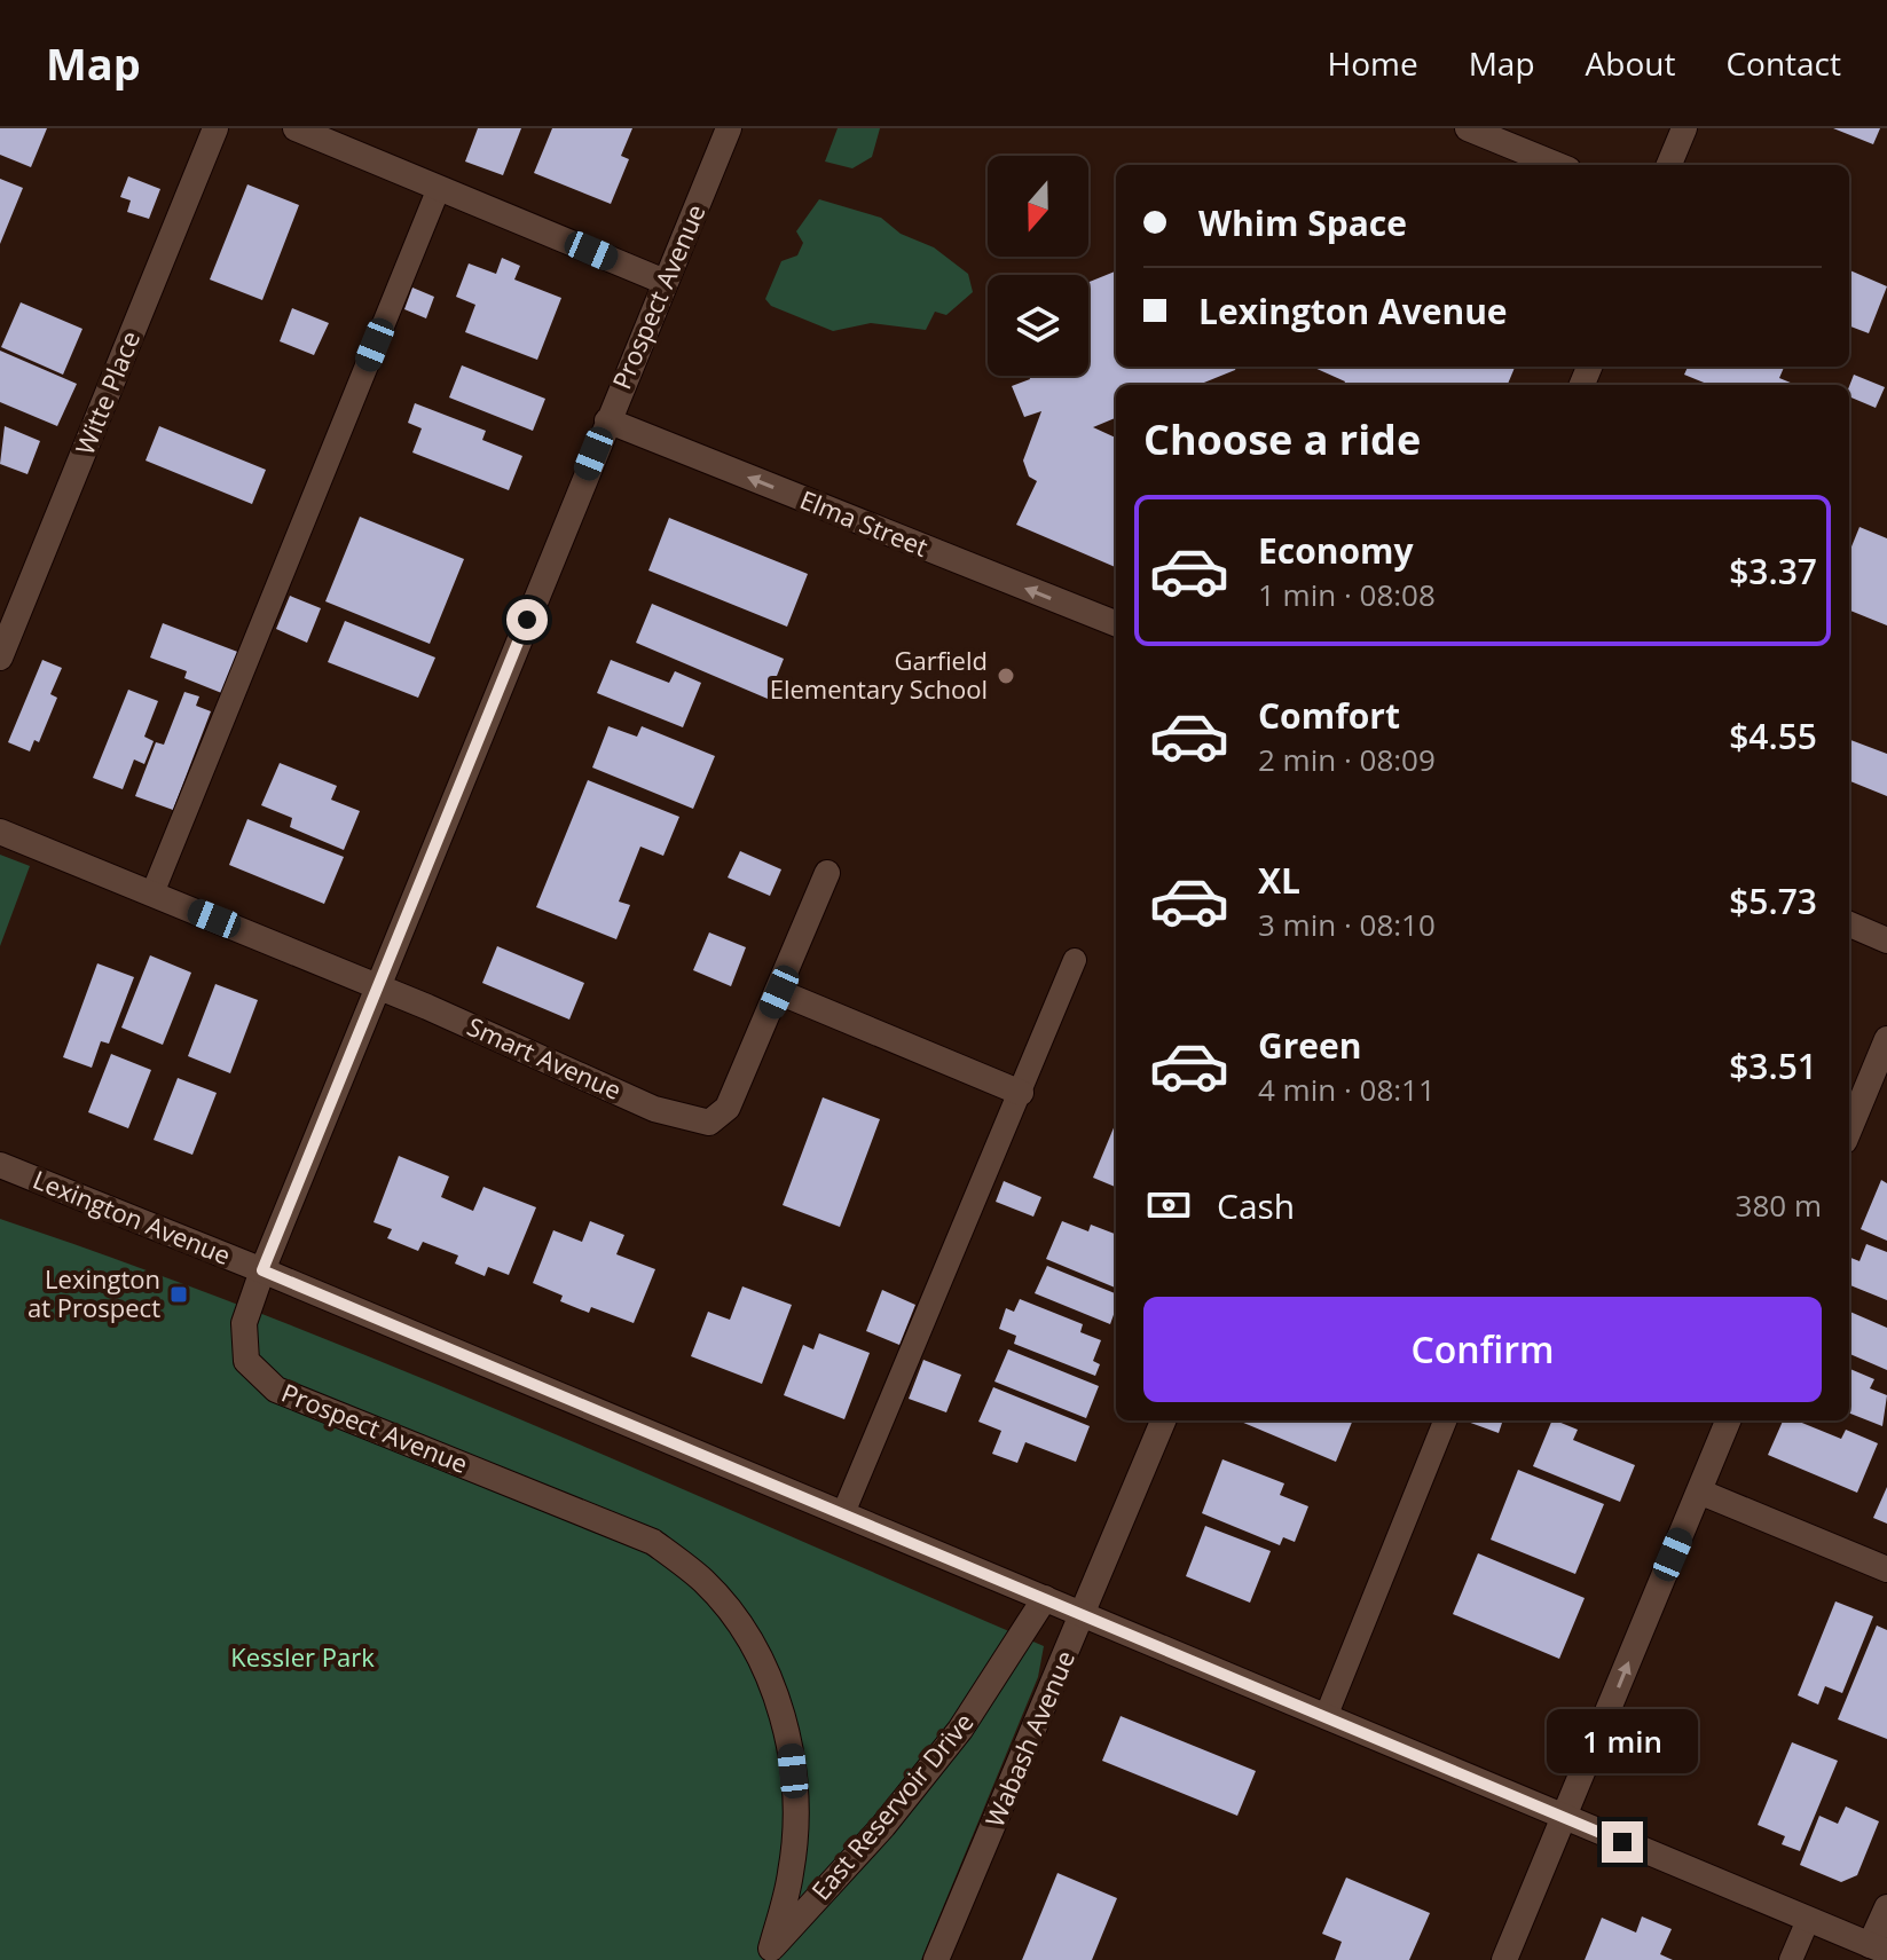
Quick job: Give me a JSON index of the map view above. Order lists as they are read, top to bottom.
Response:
{
  "streets": {
    "street": [
      "Prospect Avenue",
      "Witte Place",
      "Elma Street",
      "Smart Avenue",
      "Lexington Avenue",
      "Wabash Avenue",
      "East Reservoir Drive"
    ]
  },
  "crossings": [
    ["Prospect Avenue", "Elma Street"],
    ["Prospect Avenue", "Smart Avenue"],
    ["Prospect Avenue", "Lexington Avenue"],
    ["Prospect Avenue", "East Reservoir Drive"],
    ["Lexington Avenue", "Wabash Avenue"],
    ["Lexington Avenue", "East Reservoir Drive"]
  ],
  "one_way": ["Elma Street"],
  "parks": ["Kessler Park"],
  "places": {
    "other": ["Garfield Elementary School"],
    "transit": ["Lexington at Prospect"]
  },
  "north": "bottom",
  "page": {
    "header": "Map",
    "nav": [
      "Home",
      "Map",
      "About",
      "Contact"
    ],
    "banner": ["Whim Space", "Lexington Avenue"],
    "heading": "Choose a ride",
    "list": [
      {
        "name": "Economy",
        "note": "1 min · 08:08",
        "value": "$3.37"
      },
      {
        "name": "Comfort",
        "note": "2 min · 08:09",
        "value": "$4.55"
      },
      {
        "name": "XL",
        "note": "3 min · 08:10",
        "value": "$5.73"
      },
      {
        "name": "Green",
        "note": "4 min · 08:11",
        "value": "$3.51"
      }
    ],
    "pay": ["Cash", "380 m"],
    "buttons": "Confirm",
    "bubble": "1 min"
  }
}
